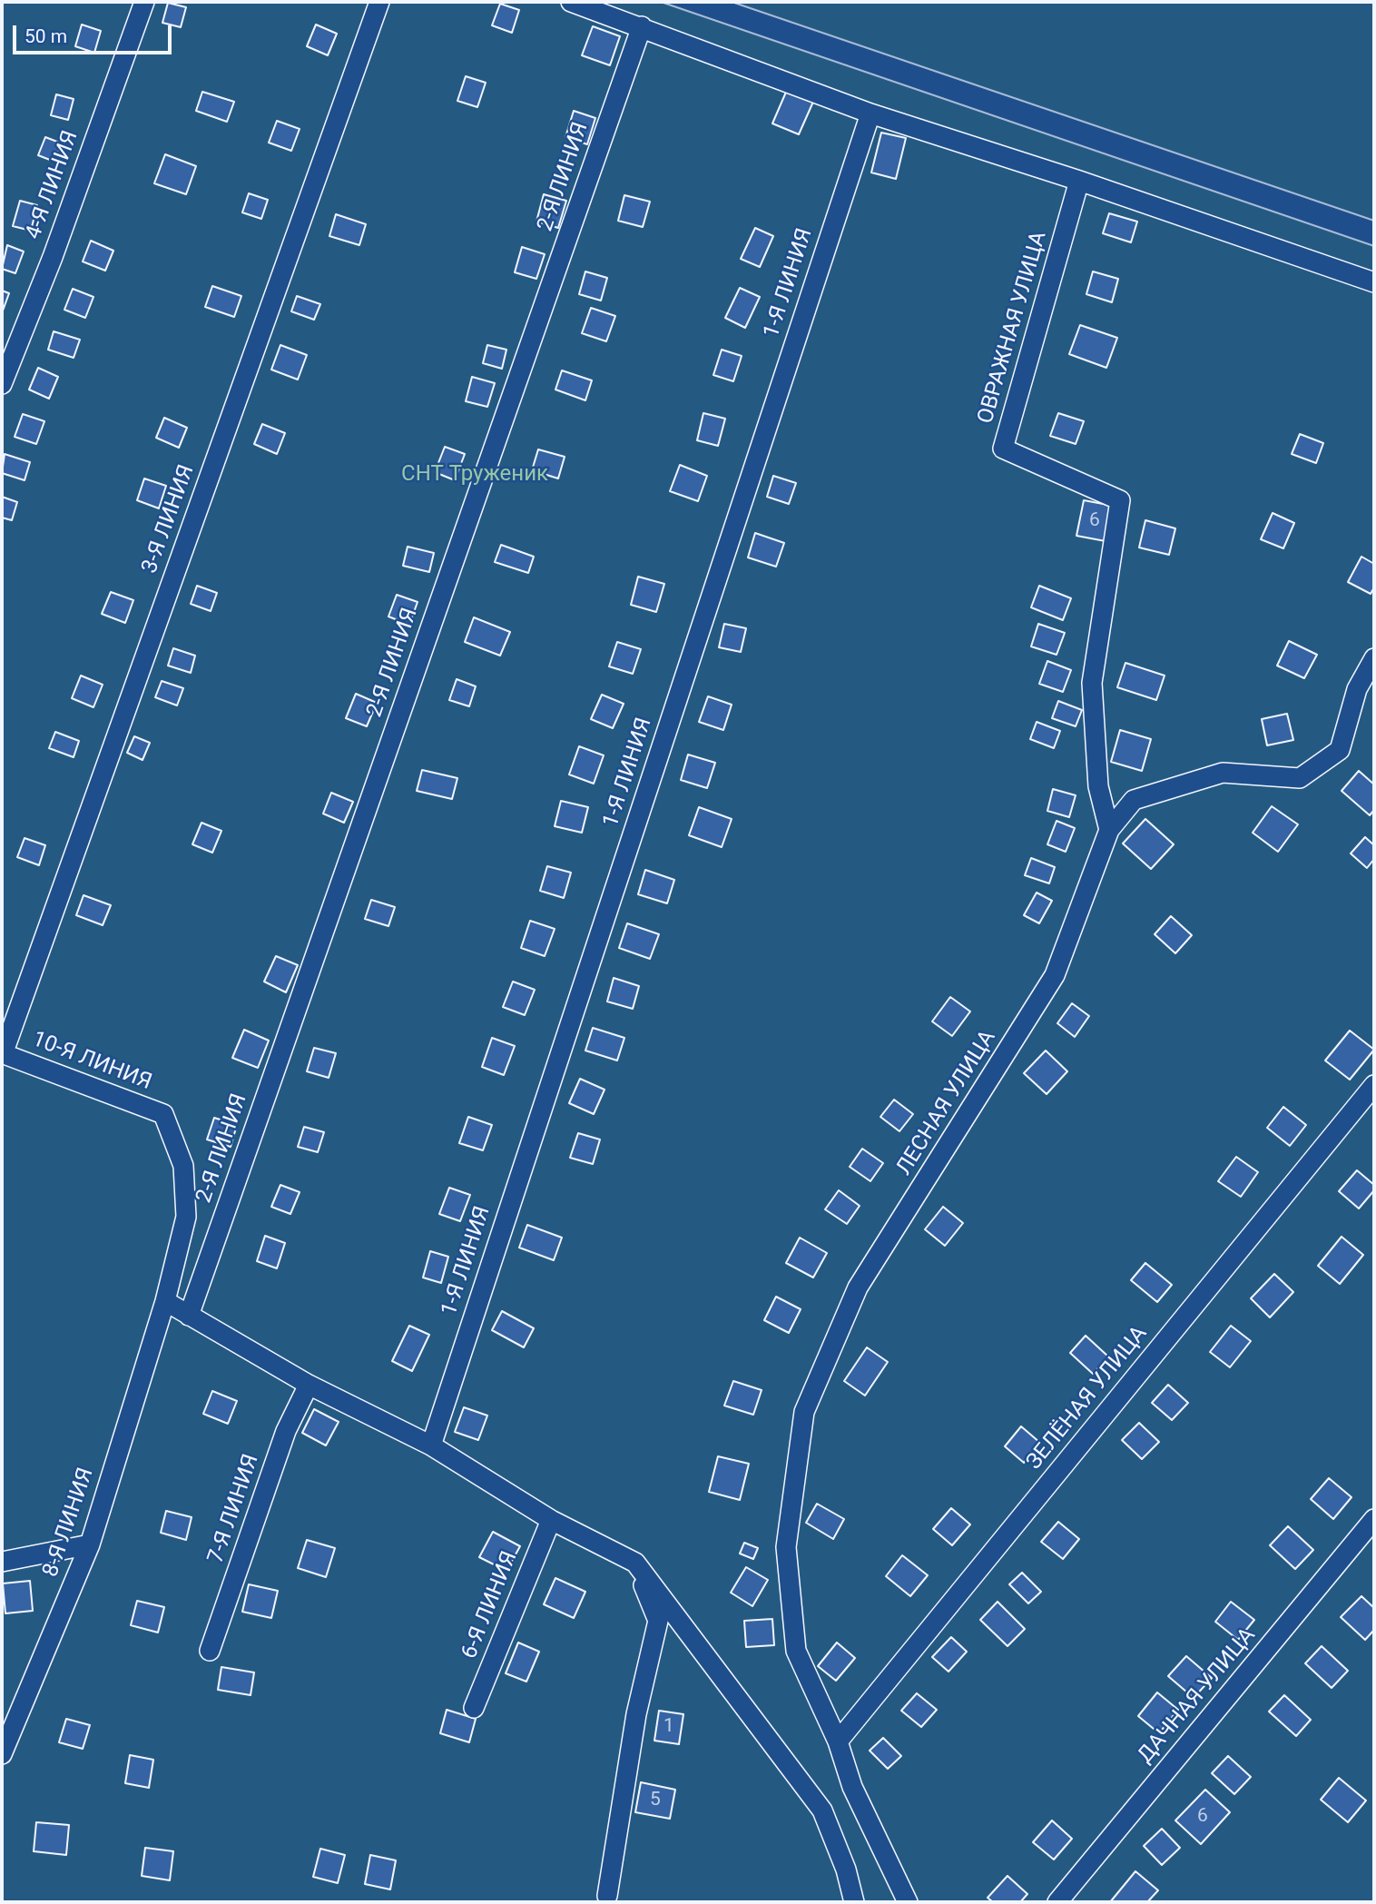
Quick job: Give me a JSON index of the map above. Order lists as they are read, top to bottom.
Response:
{
  "streets": {
    "street": [
      "2-Я ЛИНИЯ",
      "4-Я ЛИНИЯ",
      "1-Я ЛИНИЯ",
      "ОВРАЖНАЯ УЛИЦА",
      "3-Я ЛИНИЯ",
      "10-Я ЛИНИЯ",
      "ЛЕСНАЯ УЛИЦА",
      "ЗЕЛЁНАЯ УЛИЦА",
      "7-Я ЛИНИЯ",
      "8-Я ЛИНИЯ",
      "6-Я ЛИНИЯ",
      "ДАЧНАЯ УЛИЦА"
    ]
  },
  "crossings": [
    ["ОВРАЖНАЯ УЛИЦА", "ЛЕСНАЯ УЛИЦА"],
    ["3-Я ЛИНИЯ", "10-Я ЛИНИЯ"],
    ["10-Я ЛИНИЯ", "8-Я ЛИНИЯ"],
    ["ЛЕСНАЯ УЛИЦА", "ЗЕЛЁНАЯ УЛИЦА"]
  ],
  "parks": ["СНТ Труженик"],
  "house_numbers": [
    "6",
    "1",
    "5",
    "6"
  ],
  "scale_bar": "50 m"
}
